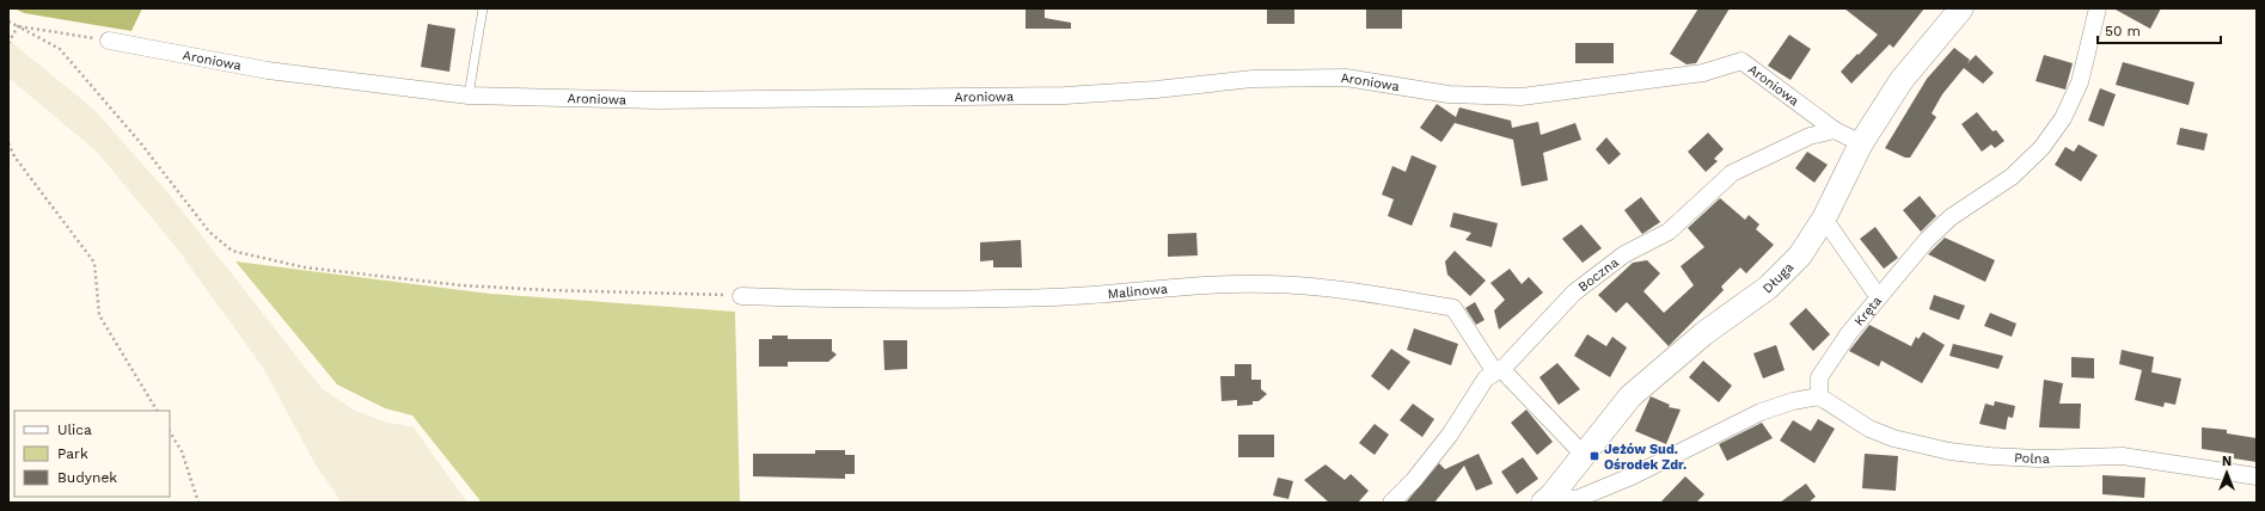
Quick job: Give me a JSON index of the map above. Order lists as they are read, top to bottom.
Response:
{
  "streets": {
    "street": [
      "Aroniowa",
      "Boczna",
      "Długa",
      "Malinowa",
      "Kręta",
      "Polna"
    ]
  },
  "crossings": [
    ["Aroniowa", "Boczna"],
    ["Boczna", "Malinowa"],
    ["Długa", "Malinowa"],
    ["Kręta", "Polna"]
  ],
  "places": {
    "transit": ["Jeżów Sud. Ośrodek Zdr."]
  },
  "legend": ["Ulica", "Park", "Budynek"],
  "scale_bar": "50 m",
  "north": "top"
}
